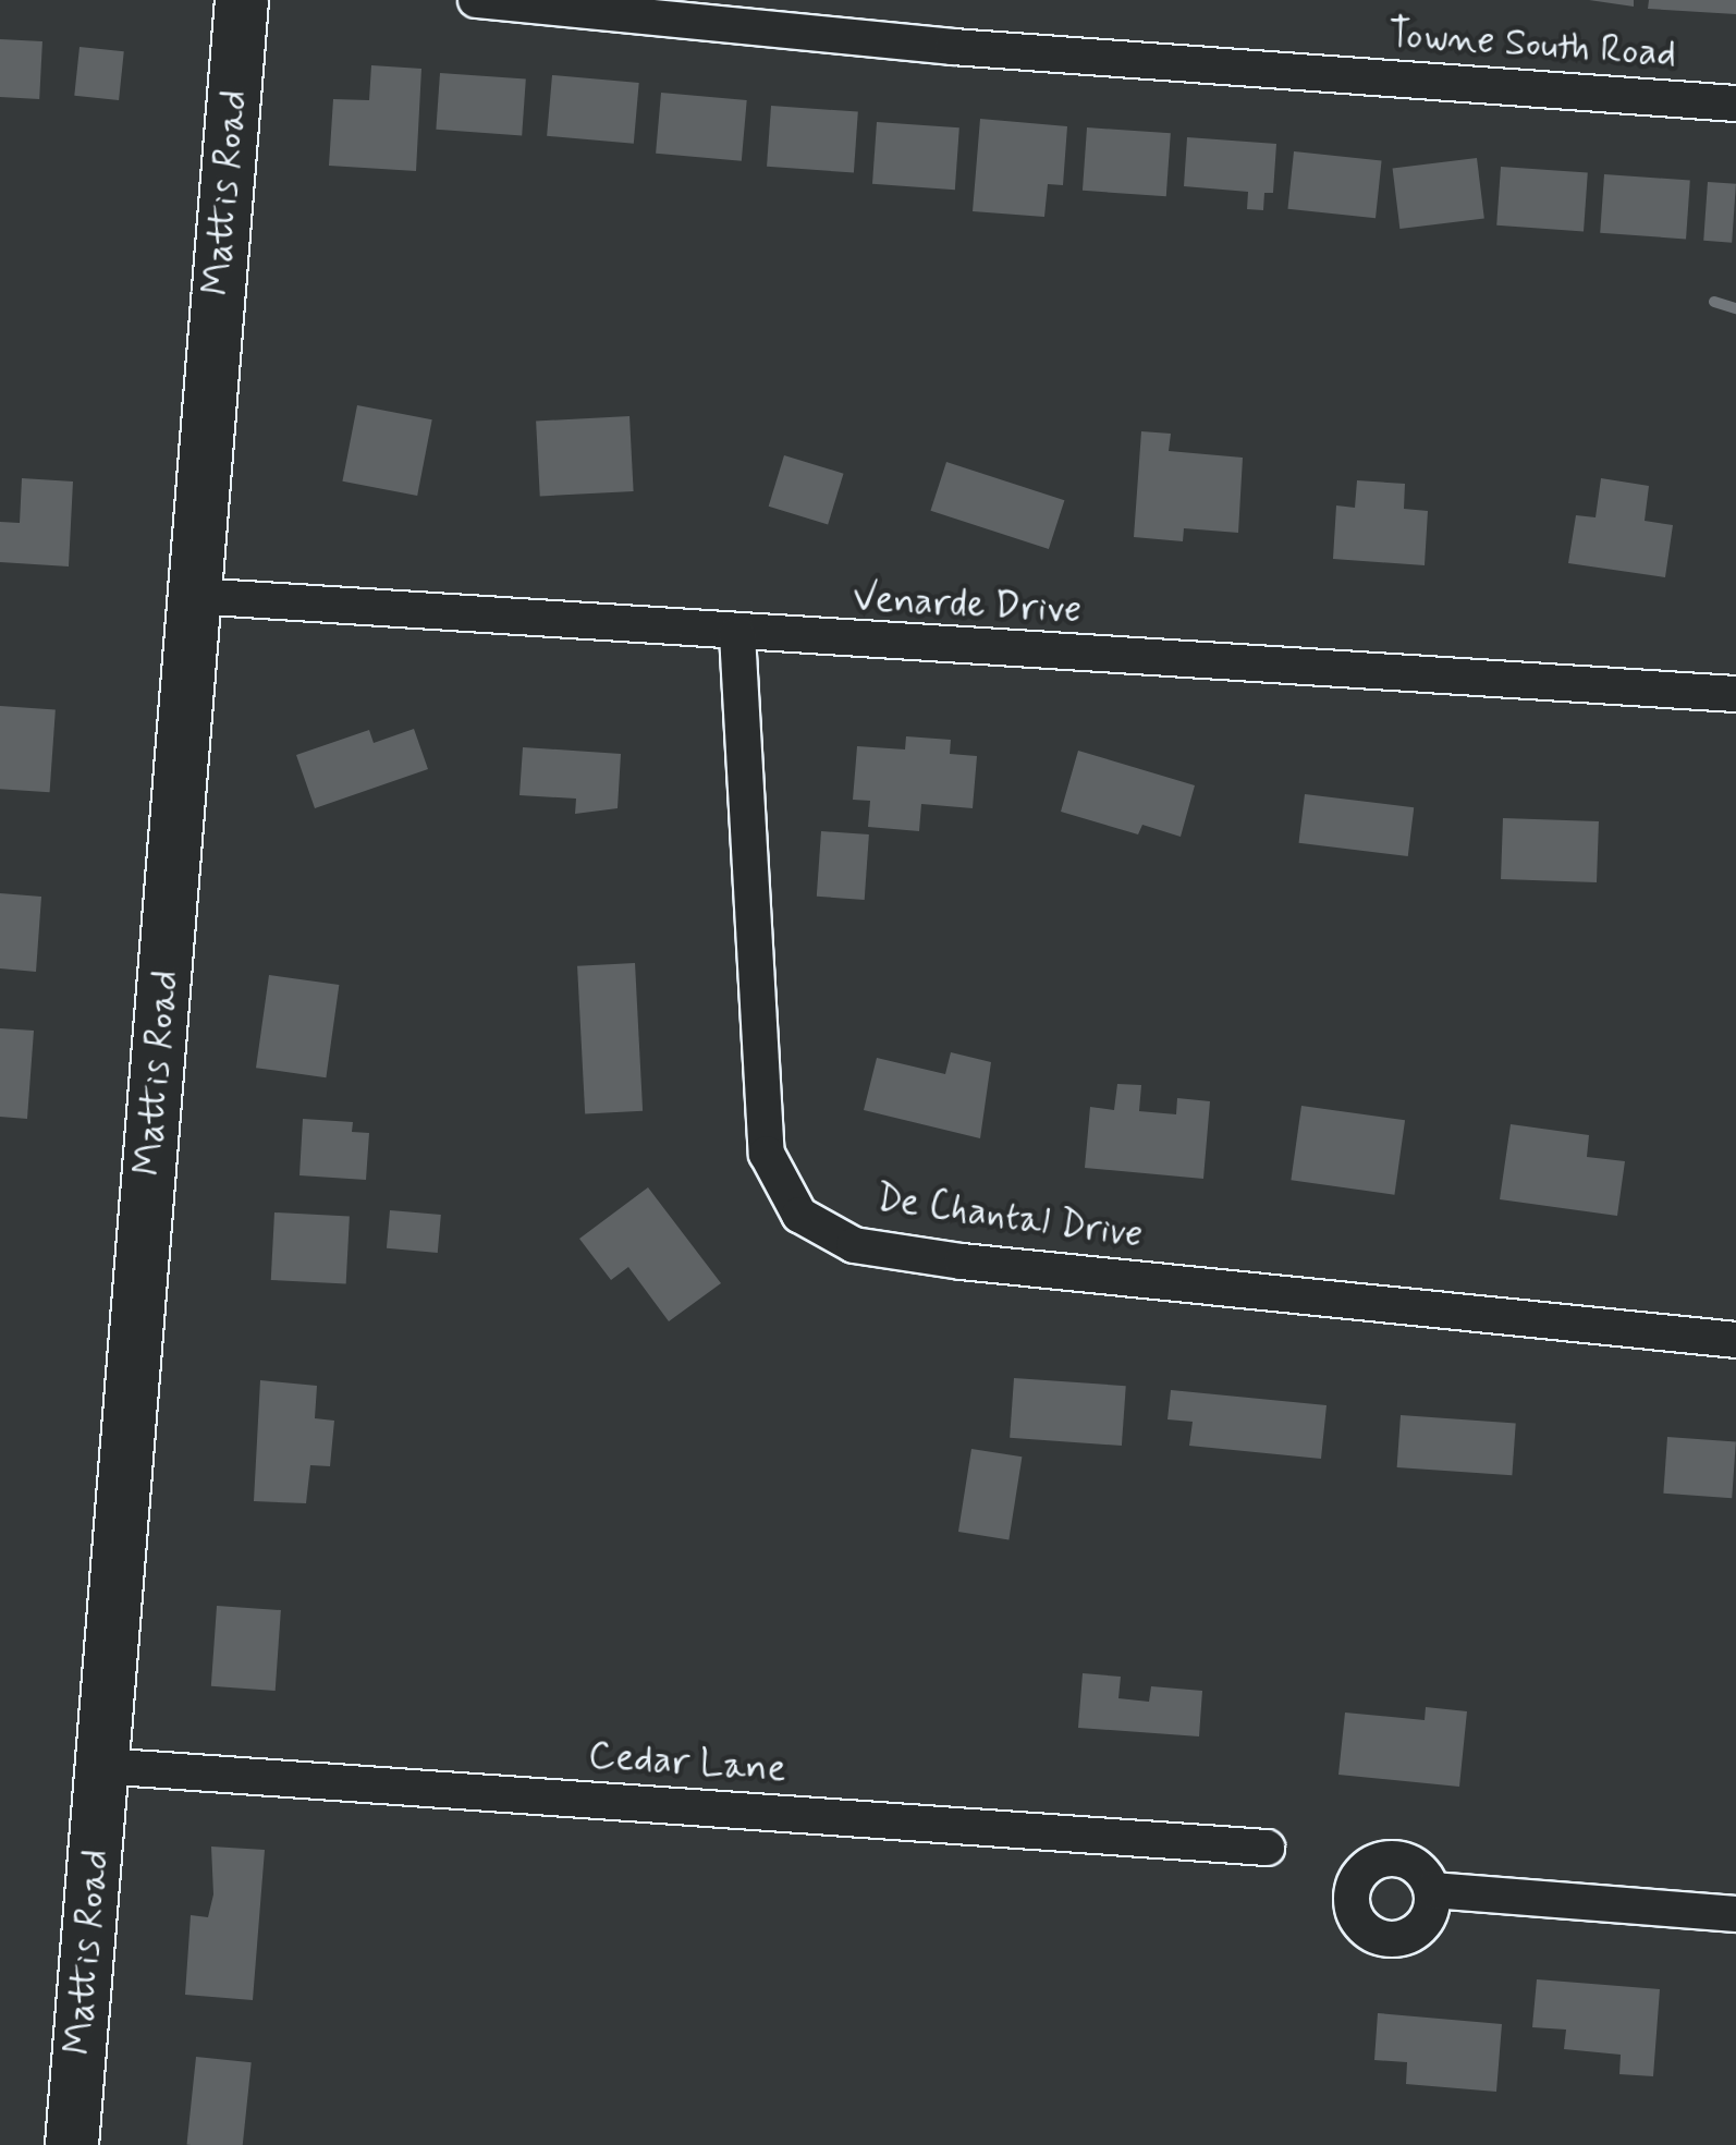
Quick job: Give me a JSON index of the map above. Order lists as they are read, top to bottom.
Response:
{
  "streets": {
    "main road": ["Mattis Road"],
    "street": [
      "Towne South Road",
      "Venarde Drive",
      "De Chantal Drive",
      "Cedar Lane"
    ]
  },
  "crossings": [
    ["Mattis Road", "Venarde Drive"],
    ["Mattis Road", "Cedar Lane"],
    ["Venarde Drive", "De Chantal Drive"]
  ]
}
